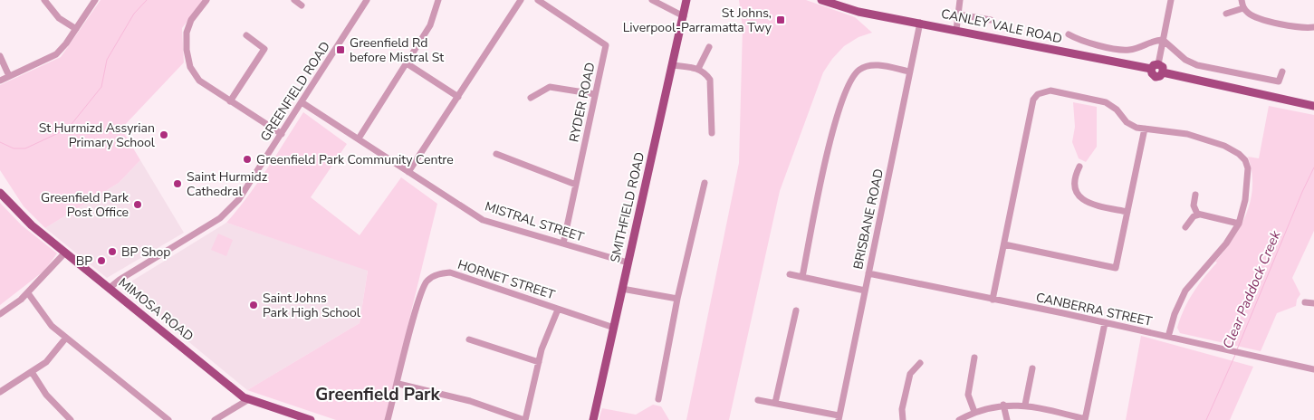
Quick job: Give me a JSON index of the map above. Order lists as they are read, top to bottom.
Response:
{
  "streets": {
    "main road": ["CANLEY VALE ROAD", "SMITHFIELD ROAD", "MIMOSA ROAD"],
    "street": [
      "GREENFIELD ROAD",
      "RYDER ROAD",
      "BRISBANE ROAD",
      "MISTRAL STREET",
      "HORNET STREET",
      "CANBERRA STREET"
    ]
  },
  "crossings": [
    ["CANLEY VALE ROAD", "BRISBANE ROAD"],
    ["GREENFIELD ROAD", "MISTRAL STREET"],
    ["GREENFIELD ROAD", "MIMOSA ROAD"],
    ["RYDER ROAD", "MISTRAL STREET"],
    ["SMITHFIELD ROAD", "MISTRAL STREET"],
    ["SMITHFIELD ROAD", "HORNET STREET"],
    ["BRISBANE ROAD", "CANBERRA STREET"]
  ],
  "districts": ["Greenfield Park"],
  "water": ["Clear Paddock Creek"],
  "places": {
    "transit": ["St Johns, Liverpool-Parramatta Twy", "Greenfield Rd before Mistral St"],
    "other": [
      "St Hurmizd Assyrian Primary School",
      "Greenfield Park Community Centre",
      "Saint Hurmidz Cathedral",
      "Greenfield Park Post Office",
      "BP Shop",
      "BP",
      "Saint Johns Park High School"
    ]
  }
}
